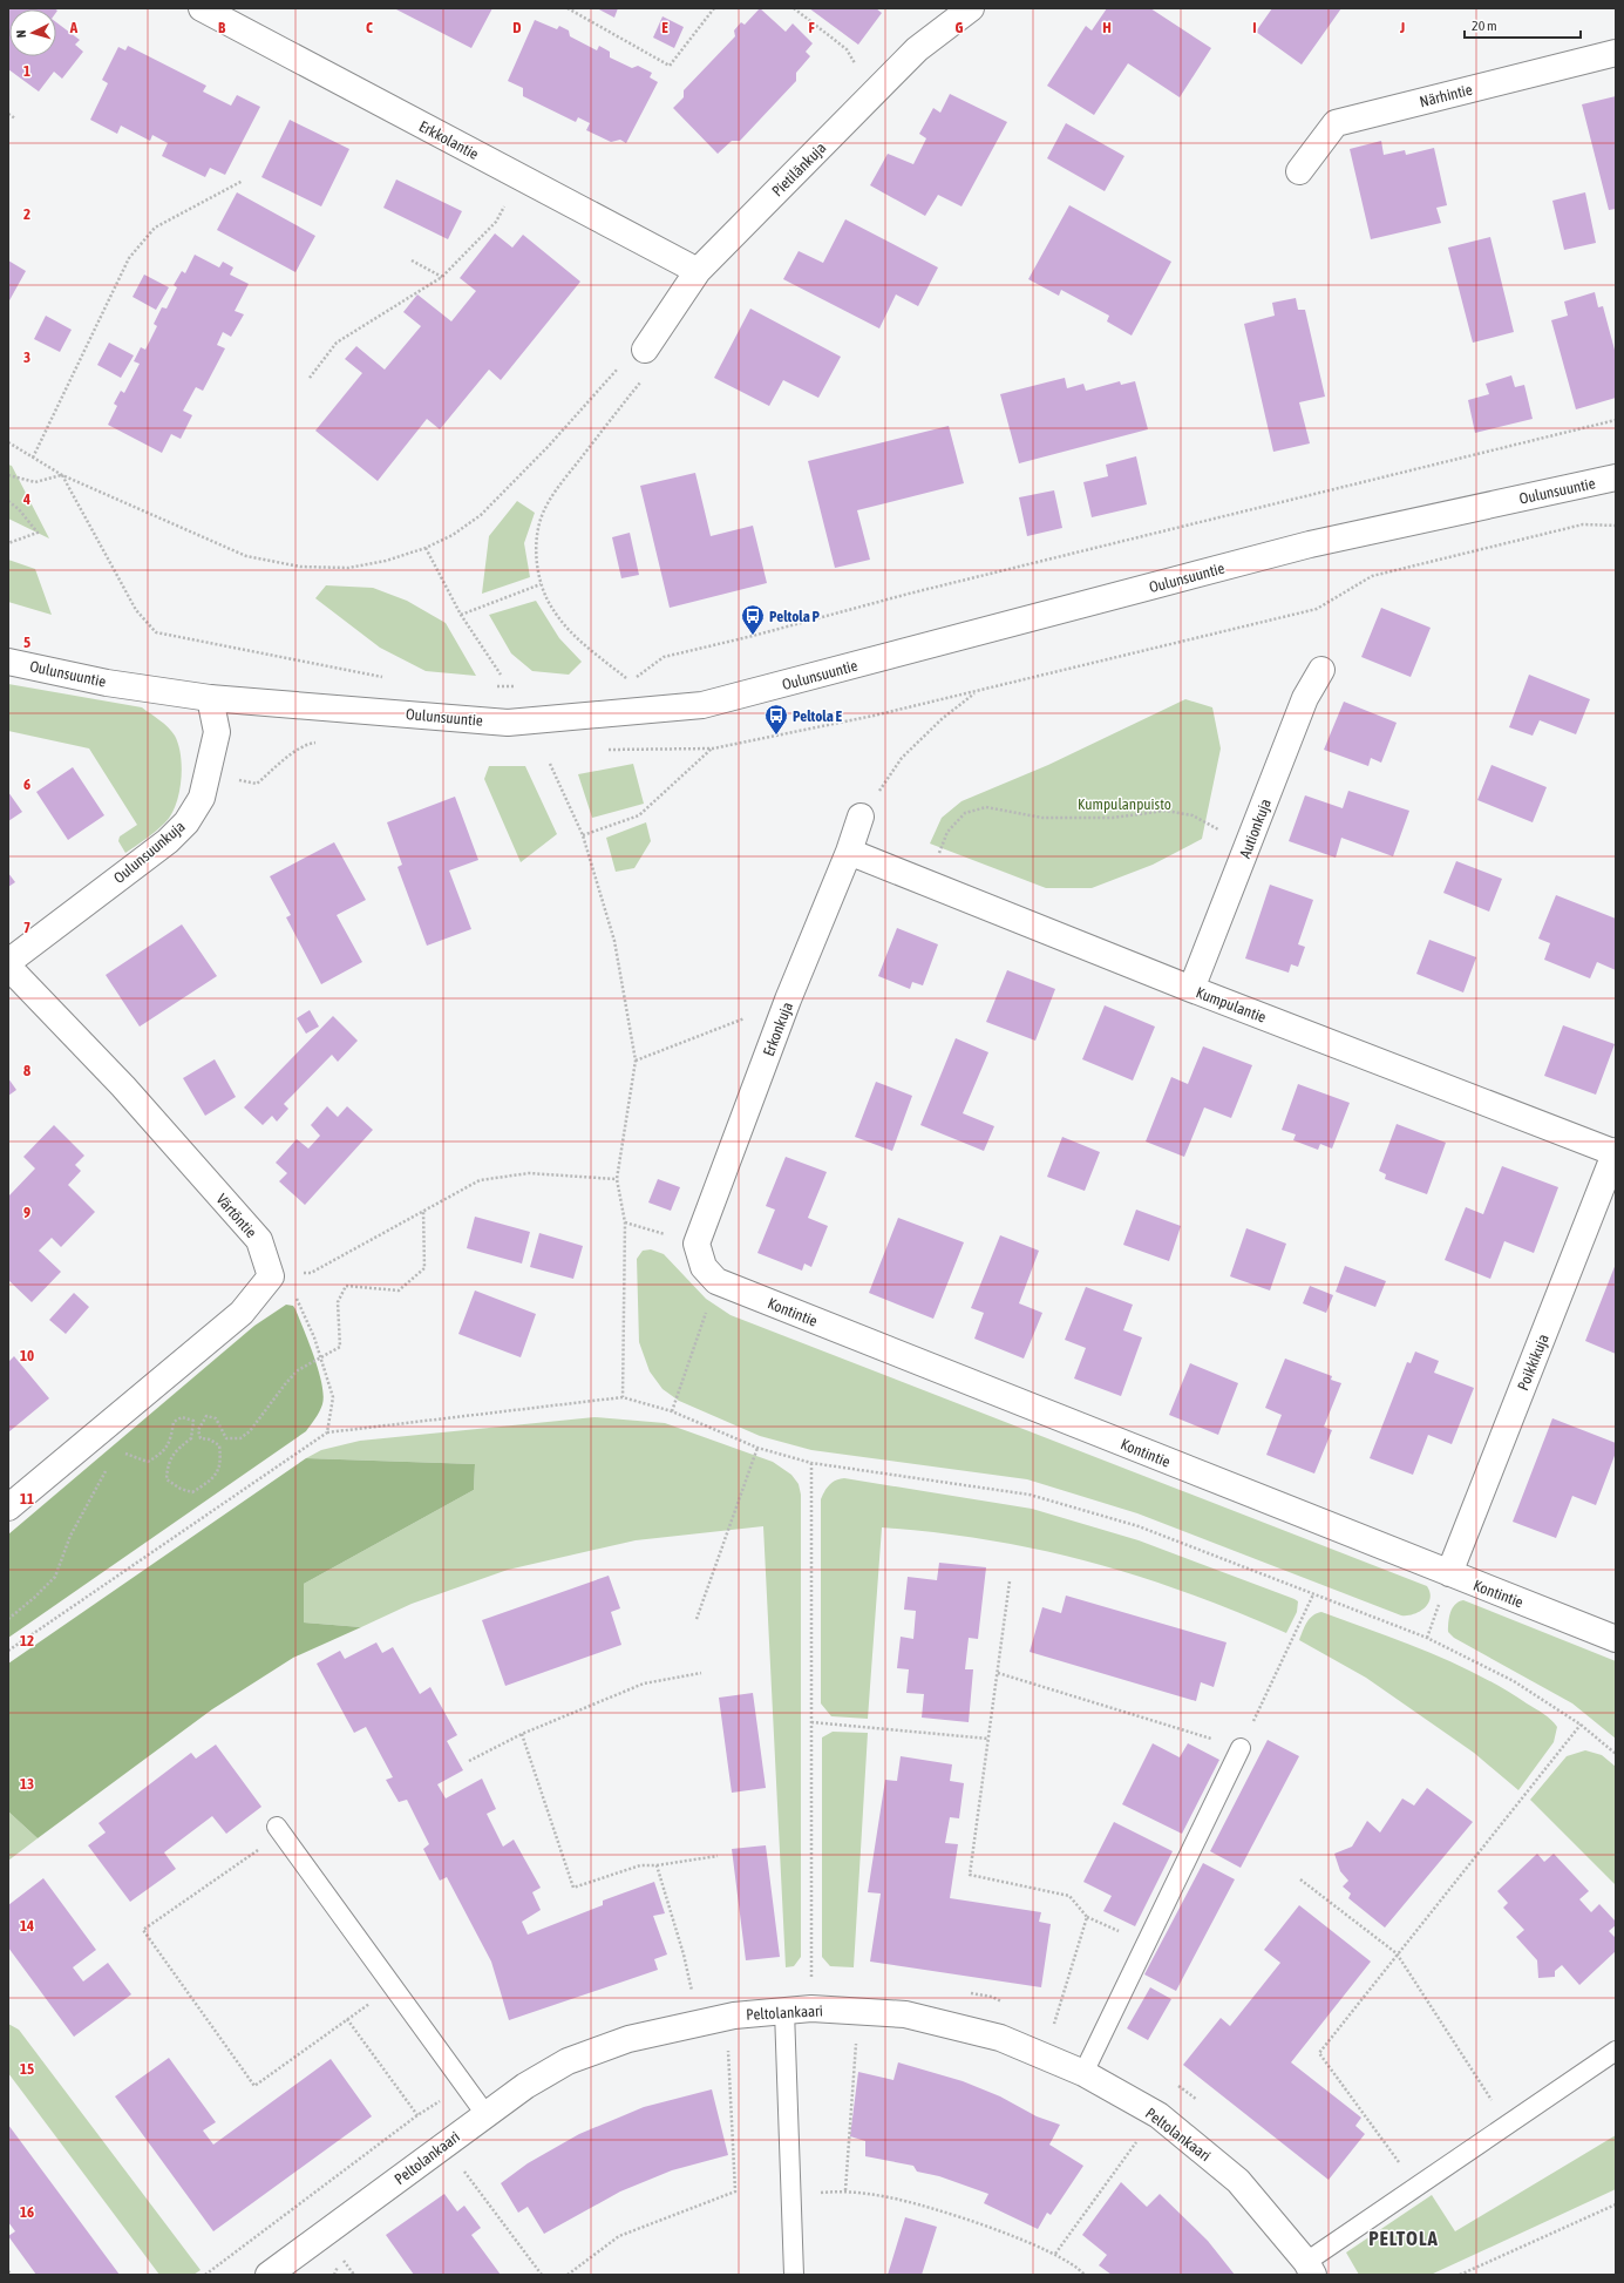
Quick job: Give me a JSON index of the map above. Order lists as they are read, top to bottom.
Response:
{
  "streets": {
    "street": [
      "Närhintie",
      "Erkkolantie",
      "Pietilänkuja",
      "Oulunsuuntie",
      "Autionkuja",
      "Oulunsuunkuja",
      "Kumpulantie",
      "Erkonkuja",
      "Värtöntie",
      "Kontintie",
      "Poikkikuja",
      "Peltolankaari"
    ]
  },
  "crossings": [
    ["Erkkolantie", "Pietilänkuja"],
    ["Oulunsuuntie", "Oulunsuunkuja"],
    ["Autionkuja", "Kumpulantie"],
    ["Kumpulantie", "Erkonkuja"],
    ["Kumpulantie", "Poikkikuja"],
    ["Kontintie", "Poikkikuja"]
  ],
  "districts": ["PELTOLA"],
  "parks": ["Kumpulanpuisto"],
  "places": {
    "bus stop": ["Peltola P", "Peltola E"]
  },
  "scale_bar": "20 m",
  "north": "left",
  "grid": {
    "columns": [
      "A",
      "B",
      "C",
      "D",
      "E",
      "F",
      "G",
      "H",
      "I",
      "J"
    ],
    "rows": [
      "1",
      "2",
      "3",
      "4",
      "5",
      "6",
      "7",
      "8",
      "9",
      "10",
      "11",
      "12",
      "13",
      "14",
      "15",
      "16"
    ]
  }
}
